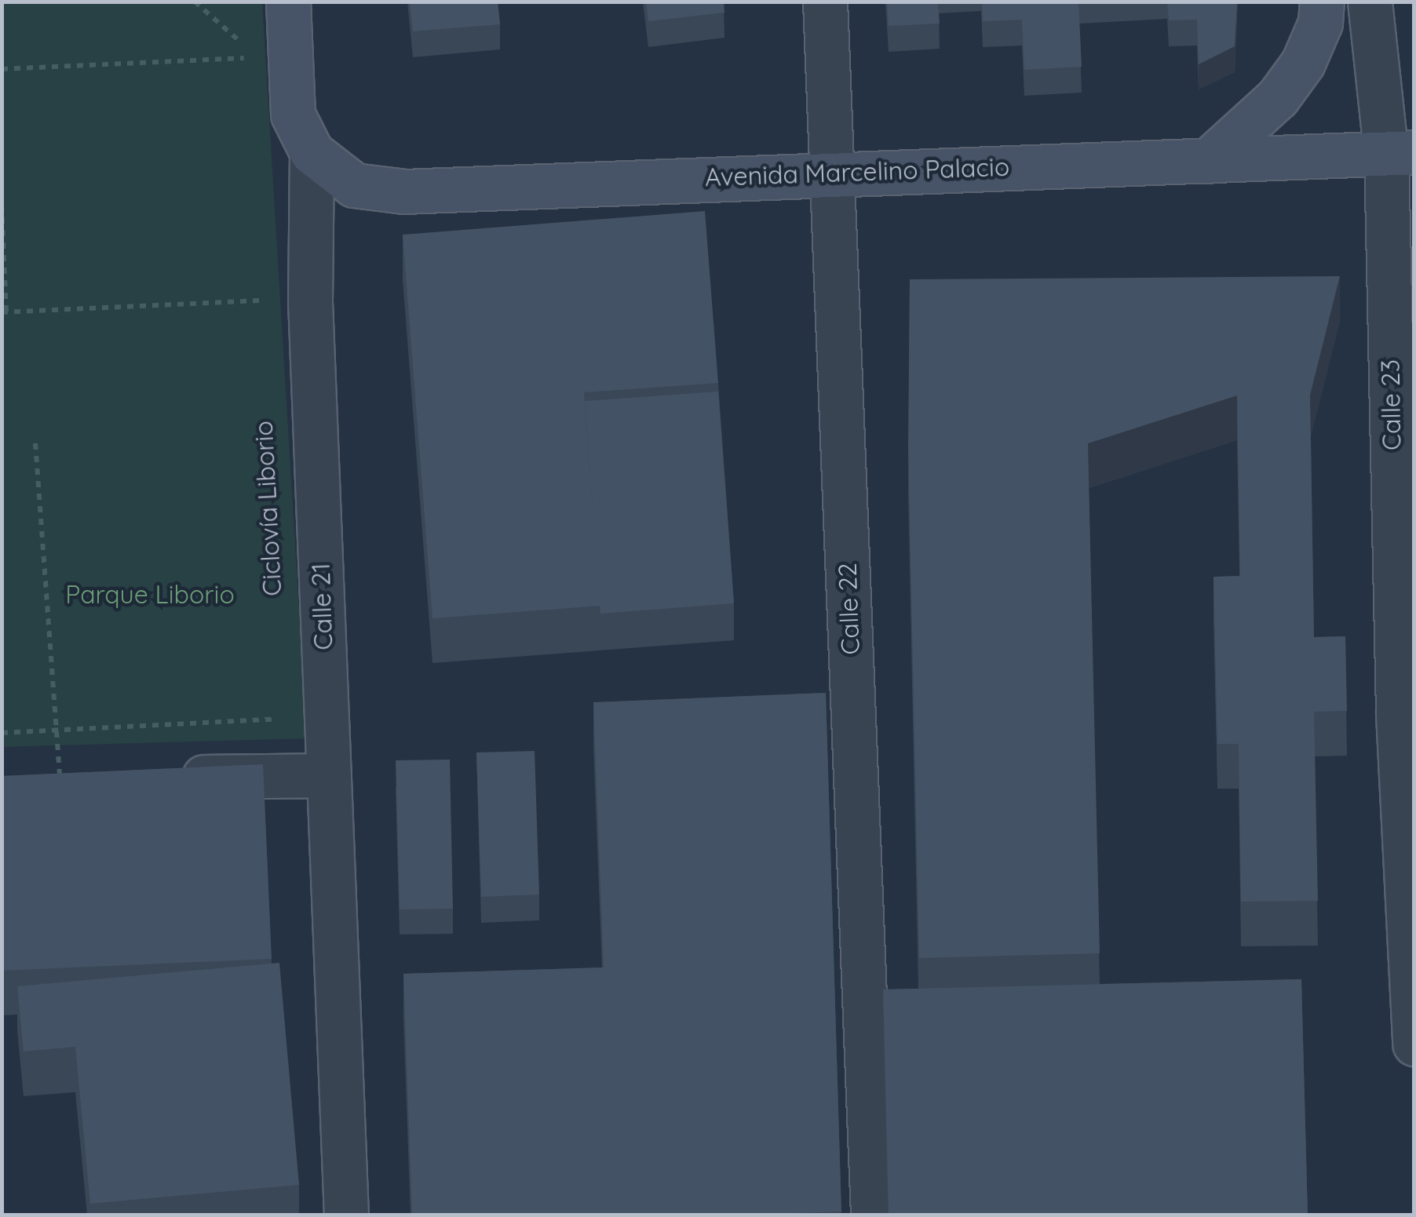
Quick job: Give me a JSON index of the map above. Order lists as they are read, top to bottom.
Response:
{
  "streets": {
    "main road": ["Avenida Marcelino Palacio", "Calle 21"],
    "street": ["Calle 23", "Calle 22"]
  },
  "crossings": [
    ["Avenida Marcelino Palacio", "Calle 23"],
    ["Avenida Marcelino Palacio", "Calle 21"],
    ["Avenida Marcelino Palacio", "Calle 22"]
  ],
  "parks": ["Parque Liborio"]
}
